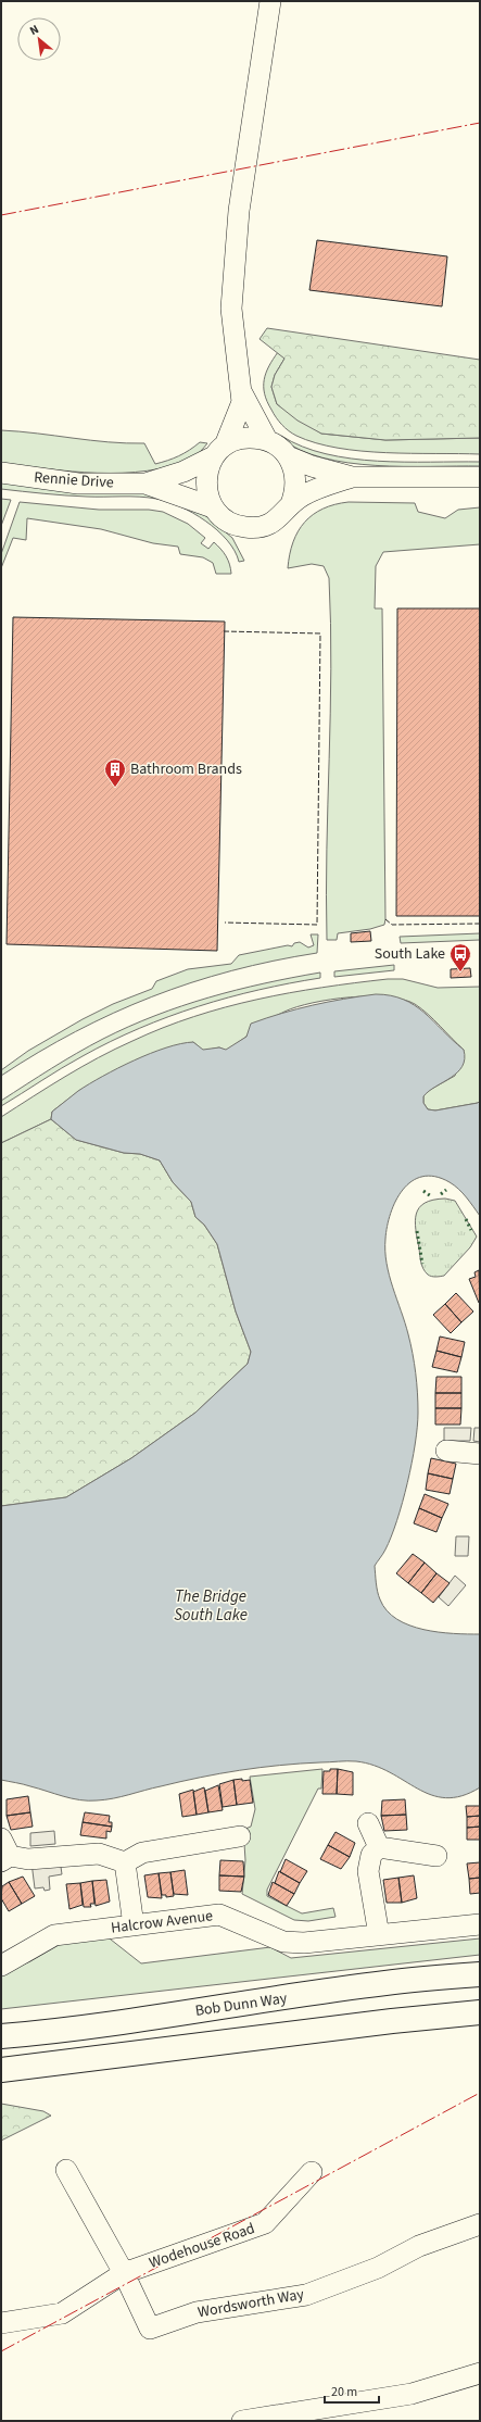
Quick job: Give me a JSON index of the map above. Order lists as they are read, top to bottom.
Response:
{
  "streets": {
    "main road": ["Bob Dunn Way"],
    "street": [
      "Rennie Drive",
      "Halcrow Avenue",
      "Wodehouse Road",
      "Wordsworth Way"
    ]
  },
  "crossings": [
    ["Wodehouse Road", "Wordsworth Way"]
  ],
  "water": ["The Bridge South Lake"],
  "places": {
    "building": ["Bathroom Brands"],
    "bus stop": ["South Lake"]
  },
  "scale_bar": "20 m",
  "north": "top left"
}
